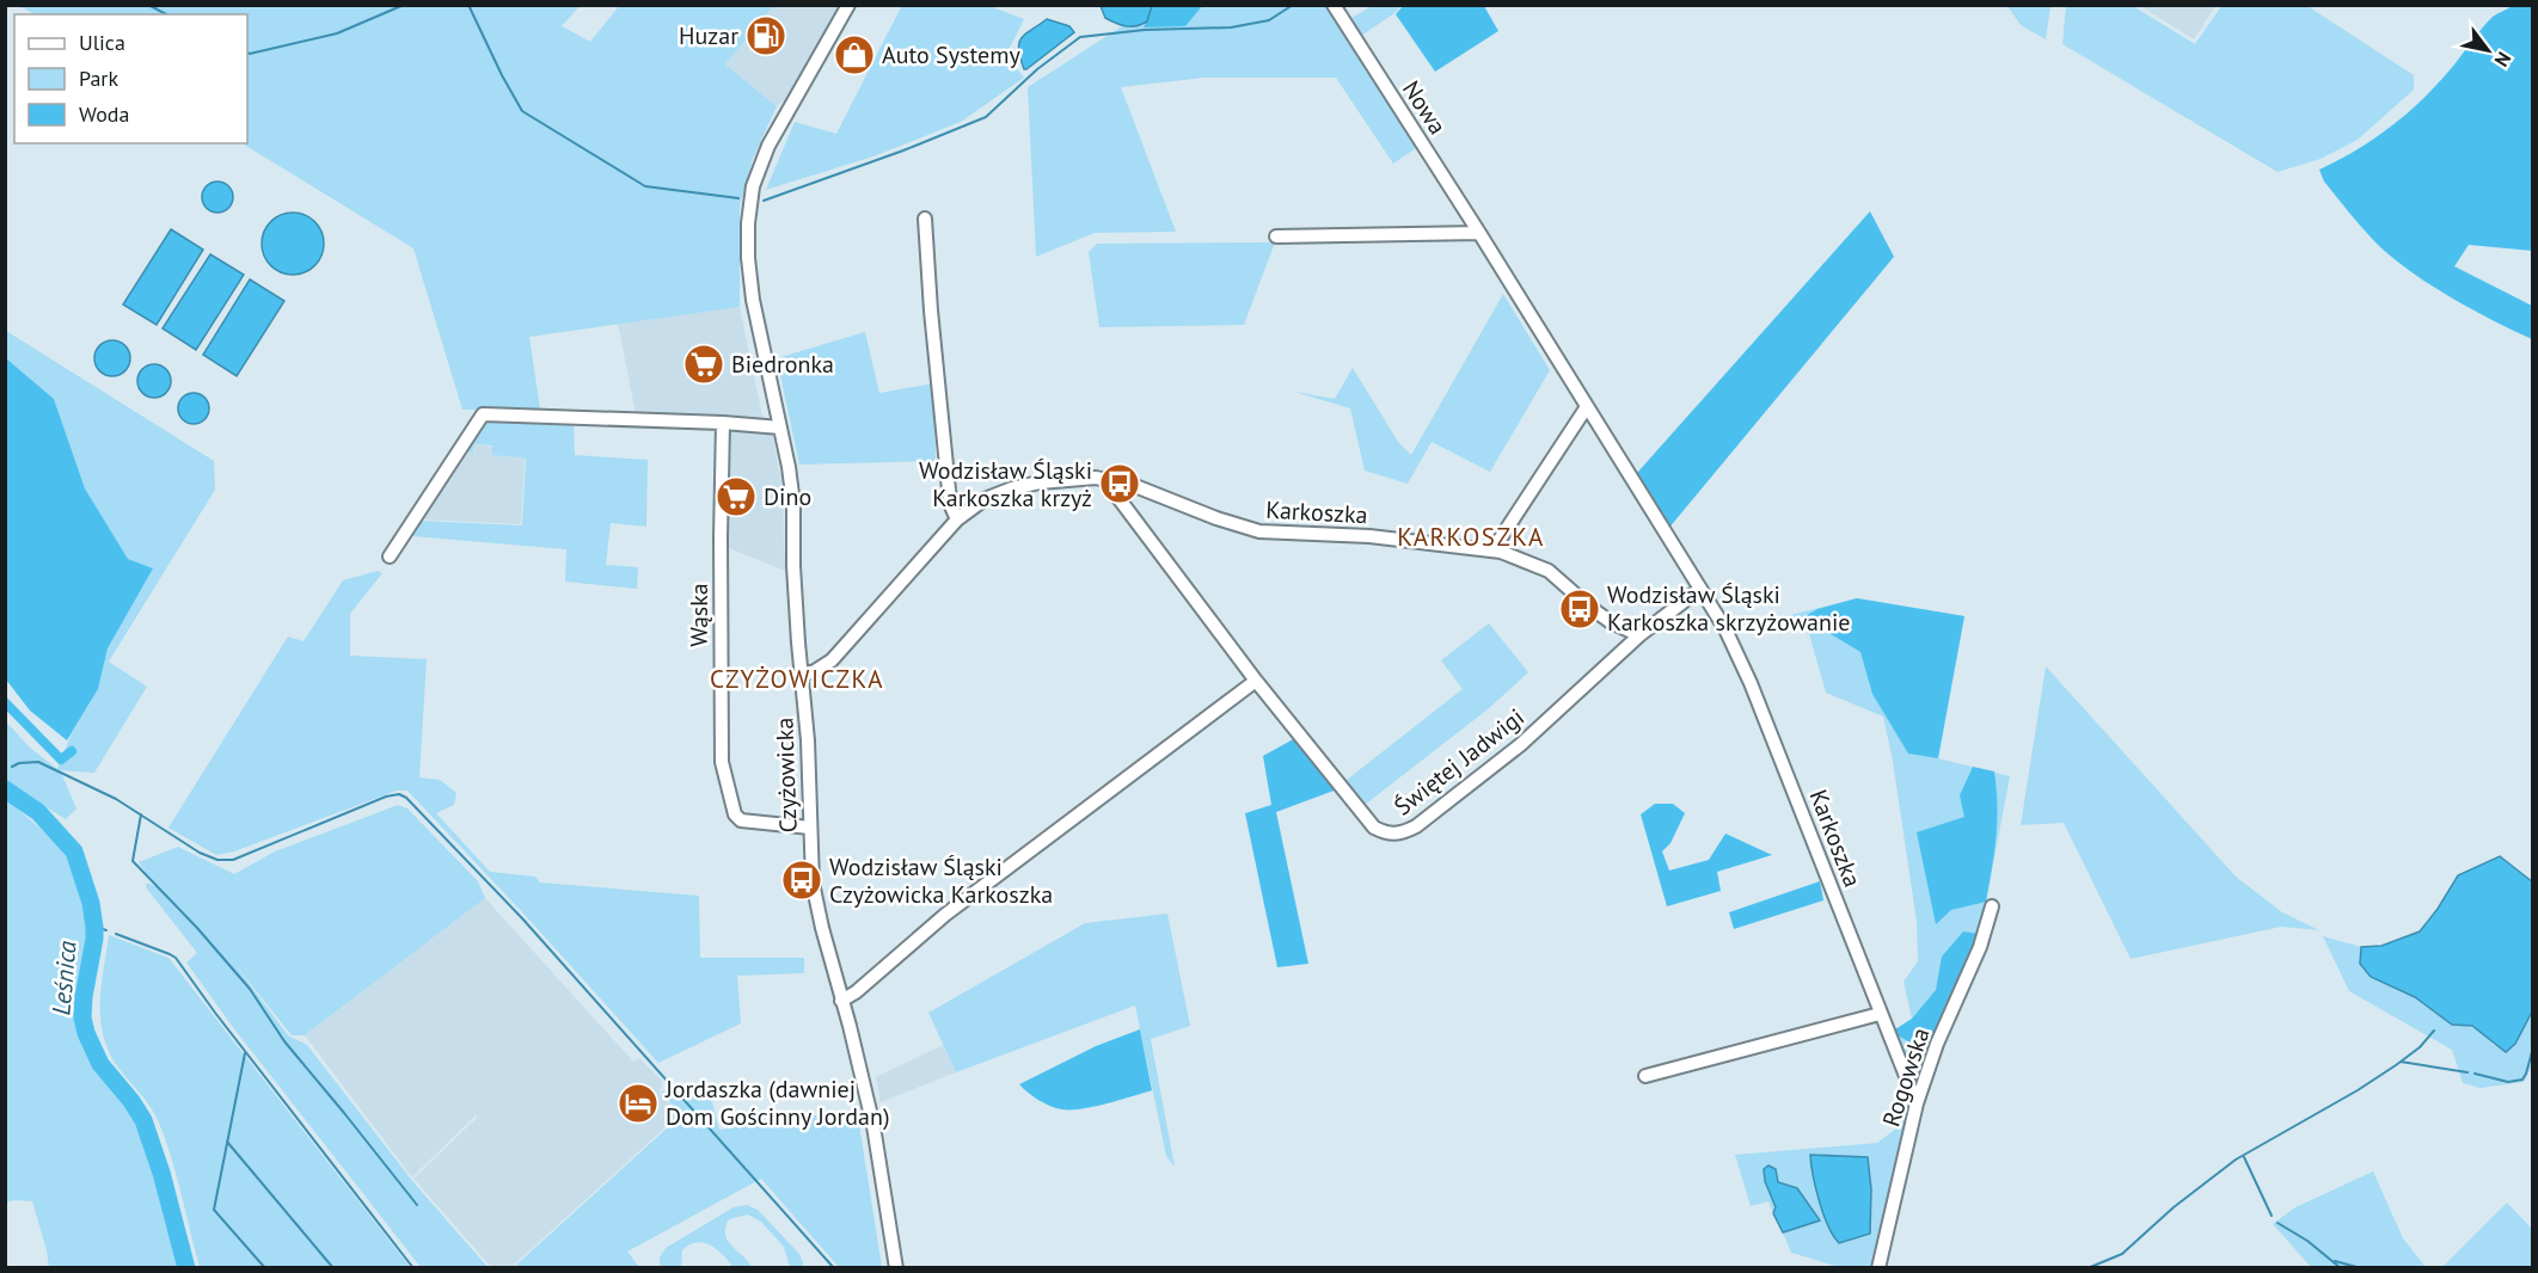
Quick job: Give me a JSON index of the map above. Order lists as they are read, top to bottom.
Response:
{
  "streets": {
    "street": [
      "Nowa",
      "Karkoszka",
      "Wąska",
      "Świętej Jadwigi",
      "Czyżowicka",
      "Rogowska"
    ]
  },
  "crossings": [
    ["Nowa", "Karkoszka"],
    ["Karkoszka", "Świętej Jadwigi"],
    ["Karkoszka", "Czyżowicka"],
    ["Karkoszka", "Rogowska"],
    ["Wąska", "Czyżowicka"]
  ],
  "districts": ["KARKOSZKA", "CZYŻOWICZKA"],
  "water": ["Leśnica"],
  "places": {
    "fuel station": ["Huzar"],
    "shop": ["Auto Systemy"],
    "supermarket": ["Biedronka", "Dino"],
    "bus stop": ["Wodzisław Śląski Karkoszka krzyż", "Wodzisław Śląski Karkoszka skrzyżowanie", "Wodzisław Śląski Czyżowicka Karkoszka"],
    "hotel": ["Jordaszka (dawniej Dom Gościnny Jordan)"]
  },
  "legend": ["Ulica", "Park", "Woda"],
  "north": "bottom right"
}
